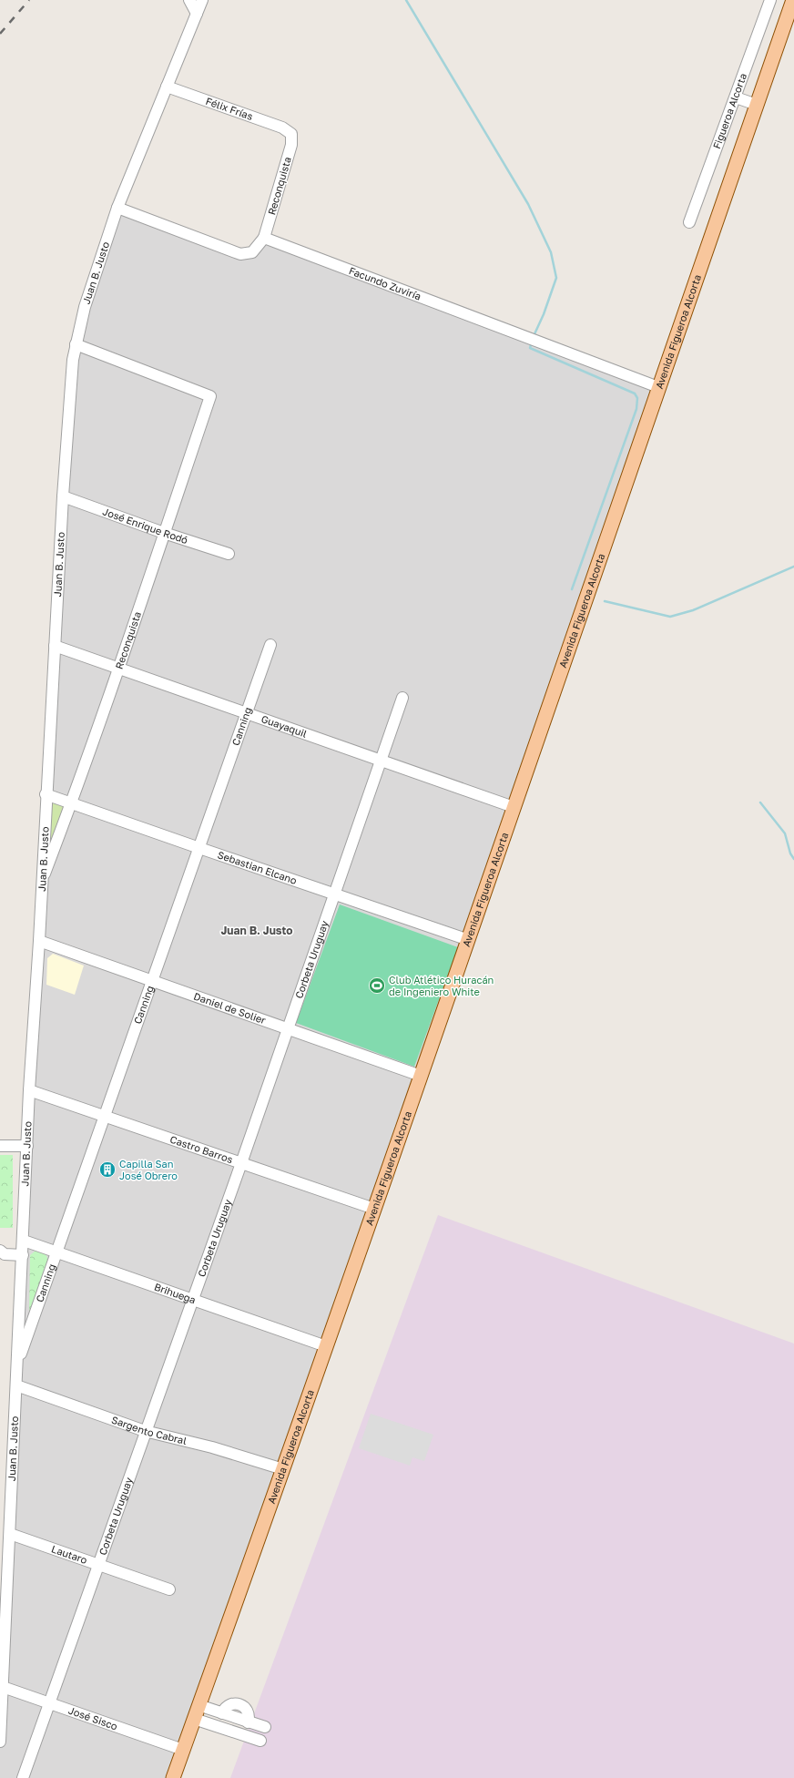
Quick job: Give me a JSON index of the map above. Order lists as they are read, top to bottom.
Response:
{
  "streets": {
    "main road": ["Avenida Figueroa Alcorta"],
    "street": [
      "Félix Frías",
      "Figueroa Alcorta",
      "Reconquista",
      "Juan B. Justo",
      "Facundo Zuviría",
      "José Enrique Rodó",
      "Guayaquil",
      "Canning",
      "Sebastian Elcano",
      "Corbeta Uruguay",
      "Daniel de Solier",
      "Castro Barros",
      "Brihuega",
      "Sargento Cabral",
      "Lautaro",
      "José Sisco"
    ]
  },
  "crossings": [
    ["Félix Frías", "Reconquista"],
    ["Félix Frías", "Juan B. Justo"],
    ["Reconquista", "Juan B. Justo"],
    ["Reconquista", "Facundo Zuviría"],
    ["Reconquista", "José Enrique Rodó"],
    ["Reconquista", "Guayaquil"],
    ["Reconquista", "Sebastian Elcano"],
    ["Juan B. Justo", "José Enrique Rodó"],
    ["Juan B. Justo", "Guayaquil"],
    ["Juan B. Justo", "Canning"],
    ["Juan B. Justo", "Sebastian Elcano"],
    ["Juan B. Justo", "Daniel de Solier"],
    ["Juan B. Justo", "Castro Barros"],
    ["Juan B. Justo", "Brihuega"],
    ["Juan B. Justo", "Sargento Cabral"],
    ["Juan B. Justo", "Lautaro"],
    ["Juan B. Justo", "José Sisco"],
    ["Facundo Zuviría", "Avenida Figueroa Alcorta"],
    ["Avenida Figueroa Alcorta", "Guayaquil"],
    ["Avenida Figueroa Alcorta", "Sebastian Elcano"],
    ["Avenida Figueroa Alcorta", "Daniel de Solier"],
    ["Avenida Figueroa Alcorta", "Castro Barros"],
    ["Avenida Figueroa Alcorta", "Brihuega"],
    ["Avenida Figueroa Alcorta", "Sargento Cabral"],
    ["Avenida Figueroa Alcorta", "José Sisco"],
    ["Guayaquil", "Canning"],
    ["Guayaquil", "Corbeta Uruguay"],
    ["Canning", "Sebastian Elcano"],
    ["Canning", "Daniel de Solier"],
    ["Canning", "Castro Barros"],
    ["Canning", "Brihuega"],
    ["Sebastian Elcano", "Corbeta Uruguay"],
    ["Corbeta Uruguay", "Daniel de Solier"],
    ["Corbeta Uruguay", "Castro Barros"],
    ["Corbeta Uruguay", "Brihuega"],
    ["Corbeta Uruguay", "Sargento Cabral"],
    ["Corbeta Uruguay", "Lautaro"],
    ["Corbeta Uruguay", "José Sisco"]
  ],
  "districts": ["Juan B. Justo"],
  "places": {
    "sports": ["Club Atlético Huracán de Ingeniero White"],
    "building": ["Capilla San José Obrero"]
  }
}
